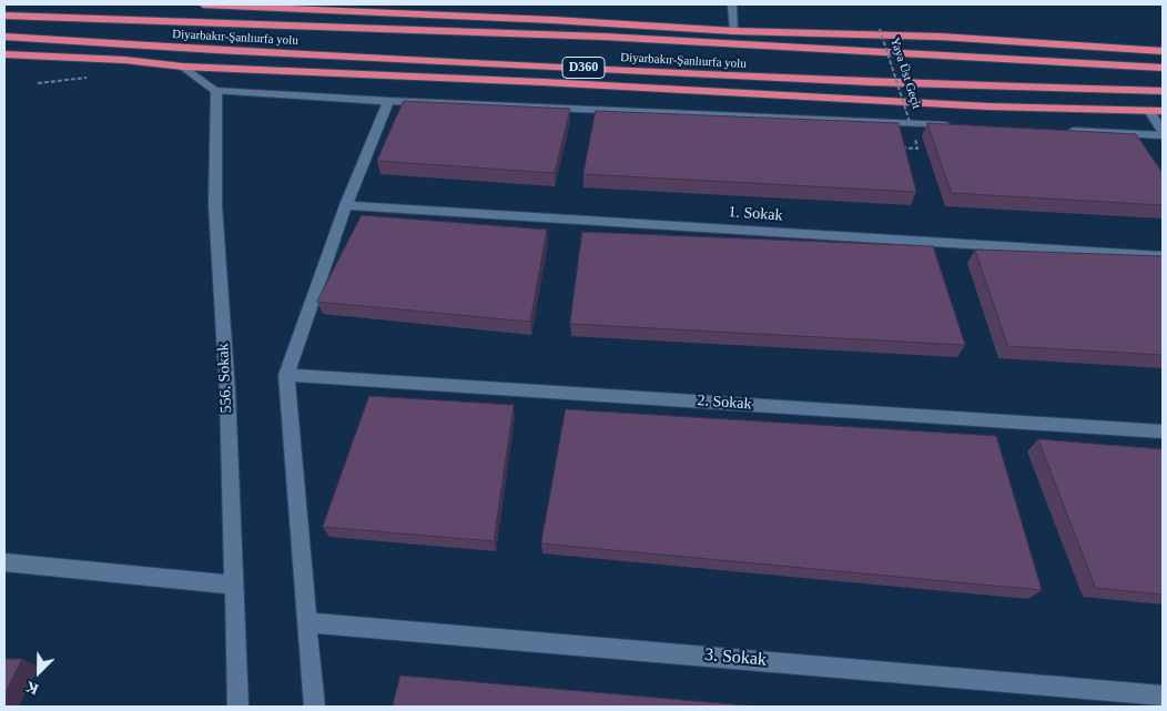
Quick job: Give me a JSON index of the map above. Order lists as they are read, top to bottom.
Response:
{
  "streets": {
    "highway": ["Diyarbakır-Şanlıurfa yolu", "D360"],
    "street": [
      "1. Sokak",
      "556. Sokak",
      "2. Sokak",
      "3. Sokak"
    ],
    "path": ["Yaya Üst Geçit"]
  },
  "north": "bottom left"
}
